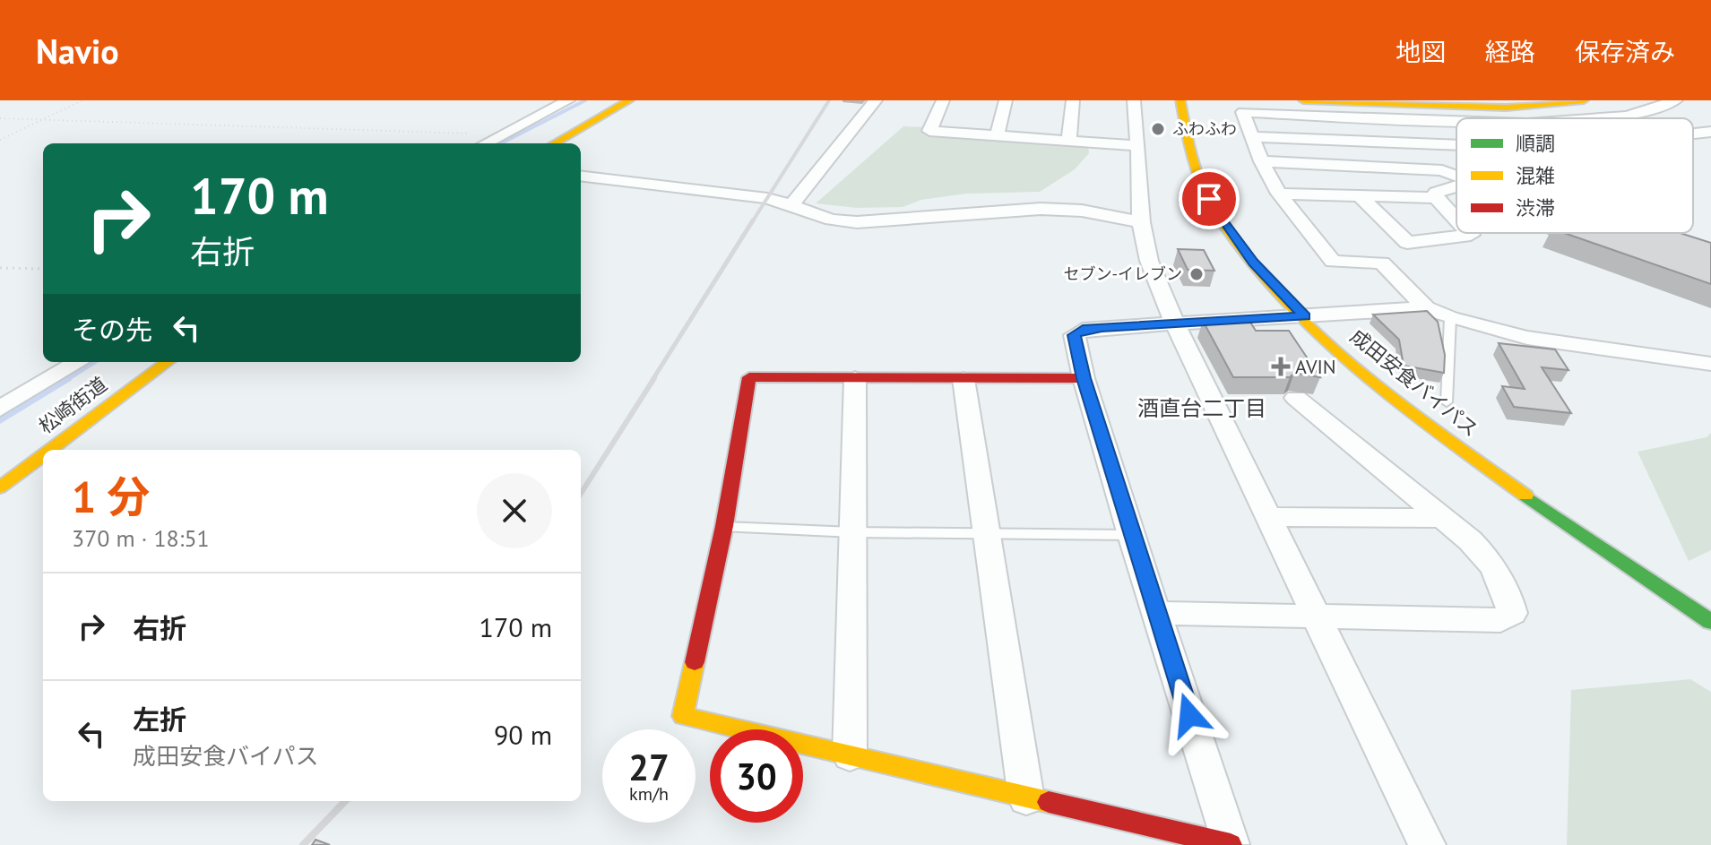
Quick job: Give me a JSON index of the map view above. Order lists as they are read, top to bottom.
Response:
{
  "streets": {
    "street": ["成田安食バイパス", "松崎街道"]
  },
  "districts": ["酒直台二丁目"],
  "places": {
    "other": ["ふわふわ", "セブン-イレブン"],
    "health": ["AVIN"]
  },
  "legend": ["順調", "混雑", "渋滞"],
  "page": {
    "header": "Navio",
    "nav": ["地図", "経路", "保存済み"],
    "turn": ["170 m", "右折"],
    "then": "その先",
    "heading": ["1 分", "370 m · 18:51"],
    "list": [
      {
        "name": "右折",
        "value": "170 m"
      },
      {
        "name": "左折",
        "note": "成田安食バイパス",
        "value": "90 m"
      }
    ],
    "speed": "27 km/h",
    "limit": "30"
  }
}
